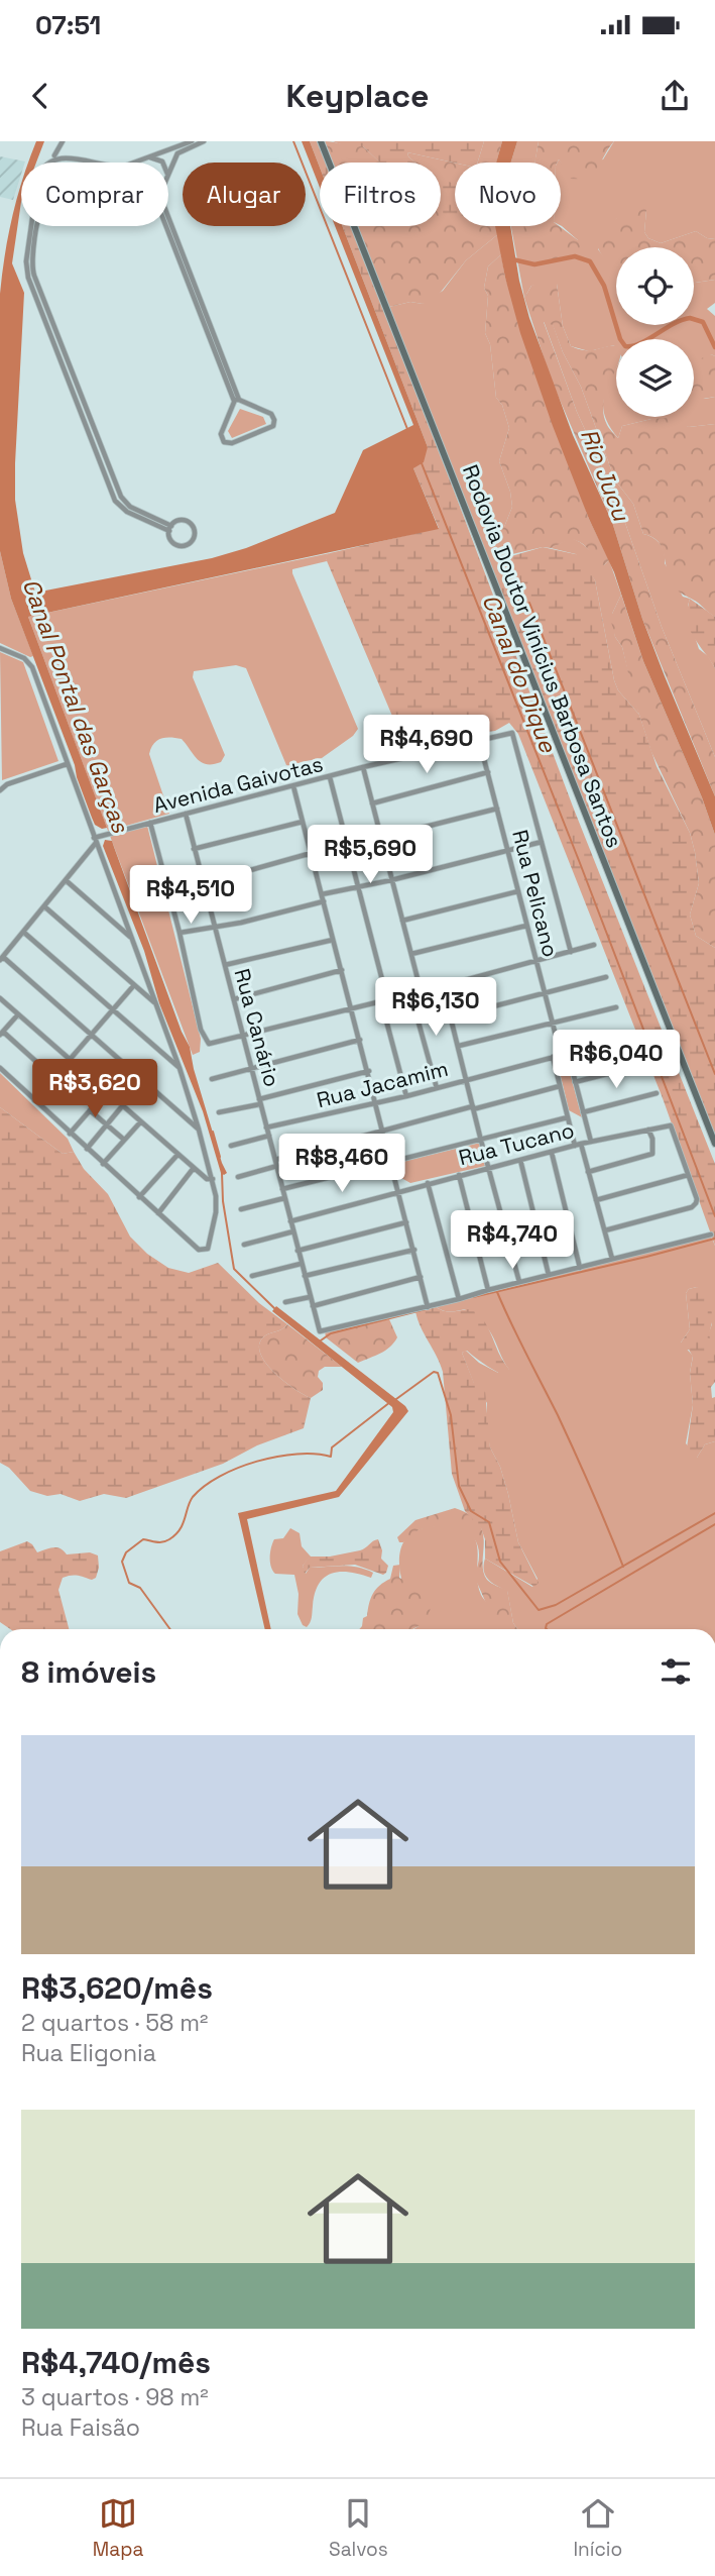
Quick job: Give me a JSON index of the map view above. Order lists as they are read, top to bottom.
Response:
{
  "streets": {
    "main road": ["Rodovia Doutor Vinícius Barbosa Santos"],
    "street": [
      "Avenida Gaivotas",
      "Rua Pelicano",
      "Rua Canário",
      "Rua Jacamim",
      "Rua Tucano"
    ]
  },
  "crossings": [
    ["Avenida Gaivotas", "Rua Pelicano"],
    ["Avenida Gaivotas", "Rua Canário"],
    ["Rua Pelicano", "Rua Jacamim"],
    ["Rua Canário", "Rua Jacamim"],
    ["Rua Canário", "Rua Tucano"]
  ],
  "water": ["Rio Jucu", "Canal do Dique", "Canal Pontal das Garças"],
  "page": {
    "status": "07:51",
    "header": "Keyplace",
    "chip": [
      "Comprar",
      "Alugar",
      "Filtros",
      "Novo"
    ],
    "price": [
      "R$4,690",
      "R$5,690",
      "R$4,510",
      "R$6,130",
      "R$6,040",
      "R$3,620",
      "R$8,460",
      "R$4,740"
    ],
    "heading": "8 imóveis",
    "list": [
      {
        "name": "R$3,620/mês",
        "note": "2 quartos · 58 m² · Rua Eligonia"
      },
      {
        "name": "R$4,740/mês",
        "note": "3 quartos · 98 m² · Rua Faisão"
      }
    ],
    "tabs": ["Mapa", "Salvos", "Início"]
  }
}
